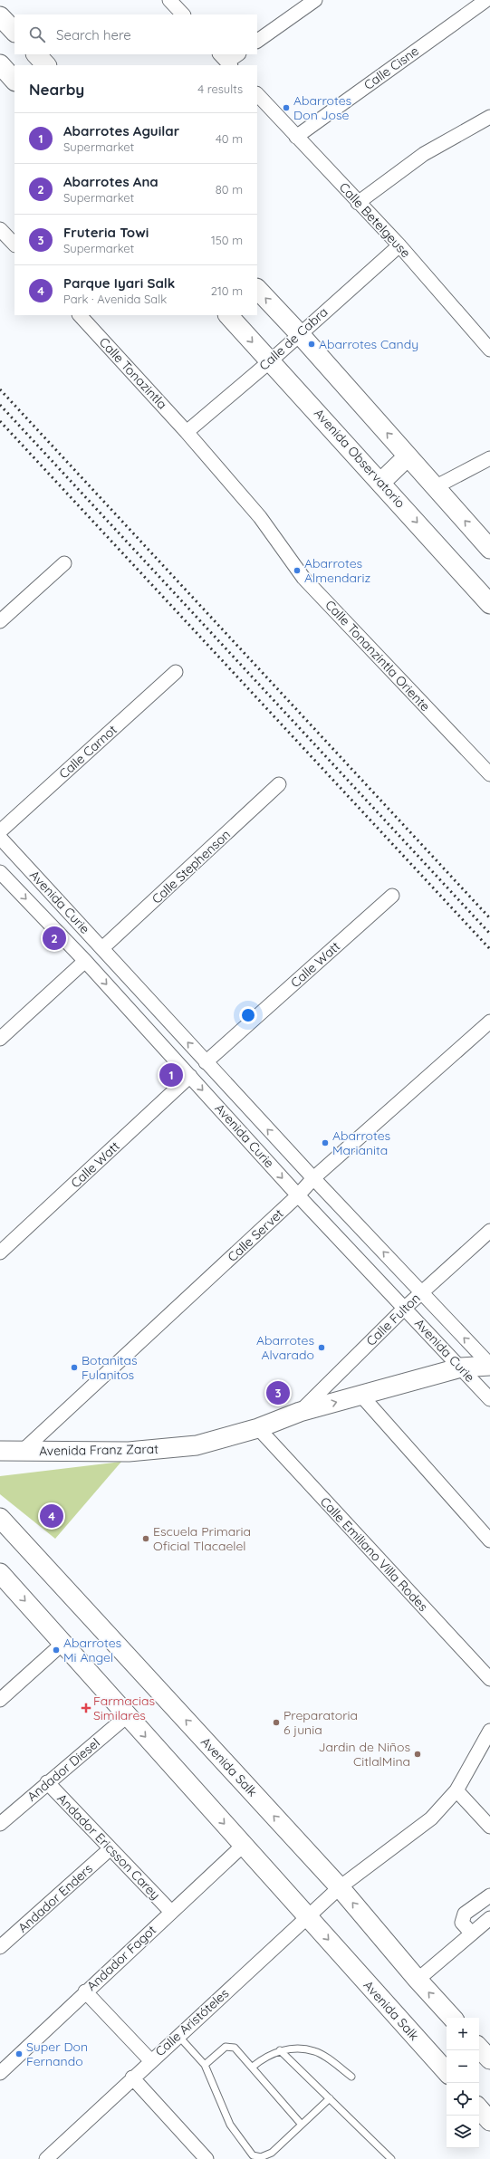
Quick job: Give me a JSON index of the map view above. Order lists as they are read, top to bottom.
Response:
{
  "streets": {
    "main road": ["Avenida Observatorio", "Avenida Franz Zarat", "Avenida Salk"],
    "street": [
      "Calle Cisne",
      "Calle Betelgeuse",
      "Calle de Cabra",
      "Calle Tonazintla",
      "Calle Tonanzintla Oriente",
      "Calle Carnot",
      "Calle Stephenson",
      "Avenida Curie",
      "Calle Watt",
      "Calle Servet",
      "Calle Fulton",
      "Calle Emiliano Villa Rodes",
      "Andador Diesel",
      "Andador Ericsson Carey",
      "Andador Enders",
      "Andador Fagot",
      "Calle Aristóteles"
    ]
  },
  "crossings": [
    ["Calle Cisne", "Calle Betelgeuse"],
    ["Calle Betelgeuse", "Calle de Cabra"],
    ["Calle de Cabra", "Calle Tonazintla"],
    ["Calle de Cabra", "Avenida Observatorio"],
    ["Calle de Cabra", "Calle Tonanzintla Oriente"],
    ["Calle Tonazintla", "Calle Tonanzintla Oriente"],
    ["Calle Stephenson", "Avenida Curie"],
    ["Avenida Curie", "Calle Watt"],
    ["Avenida Curie", "Calle Servet"],
    ["Avenida Curie", "Calle Fulton"],
    ["Avenida Curie", "Avenida Franz Zarat"],
    ["Calle Servet", "Avenida Franz Zarat"],
    ["Calle Fulton", "Avenida Franz Zarat"],
    ["Avenida Franz Zarat", "Calle Emiliano Villa Rodes"],
    ["Avenida Salk", "Andador Diesel"],
    ["Avenida Salk", "Andador Fagot"],
    ["Avenida Salk", "Calle Aristóteles"],
    ["Andador Diesel", "Andador Ericsson Carey"],
    ["Andador Ericsson Carey", "Andador Enders"],
    ["Andador Ericsson Carey", "Andador Fagot"]
  ],
  "places": {
    "other": [
      "Abarrotes Don Jose",
      "Abarrotes Candy",
      "Abarrotes Almendariz",
      "Abarrotes Marianita",
      "Abarrotes Alvarado",
      "Botanitas Fulanitos",
      "Escuela Primaria Oficial Tlacaelel",
      "Abarrotes Mi Angel",
      "Preparatoria 6 junia",
      "Jardin de Niños CitlalMina",
      "Super Don Fernando"
    ],
    "health": ["Farmacias Similares"]
  },
  "page": {
    "search": "Search here",
    "heading": ["Nearby", "4 results"],
    "list": [
      {
        "mark": "1",
        "name": "Abarrotes Aguilar",
        "note": "Supermarket",
        "value": "40 m"
      },
      {
        "mark": "2",
        "name": "Abarrotes Ana",
        "note": "Supermarket",
        "value": "80 m"
      },
      {
        "mark": "3",
        "name": "Fruteria Towi",
        "note": "Supermarket",
        "value": "150 m"
      },
      {
        "mark": "4",
        "name": "Parque Iyari Salk",
        "note": "Park · Avenida Salk",
        "value": "210 m"
      }
    ],
    "pins": [
      "2",
      "1",
      "3",
      "4"
    ],
    "map_buttons": ["+", "−"]
  }
}
